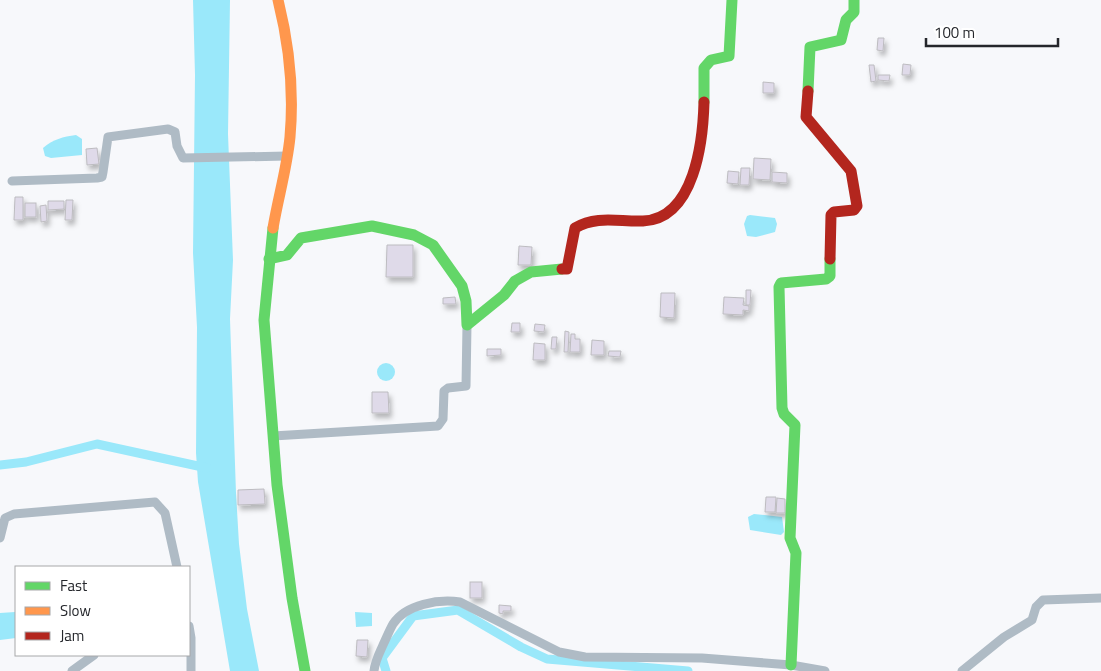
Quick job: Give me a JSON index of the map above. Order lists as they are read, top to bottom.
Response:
{
  "legend": ["Fast", "Slow", "Jam"],
  "scale_bar": "100 m"
}
